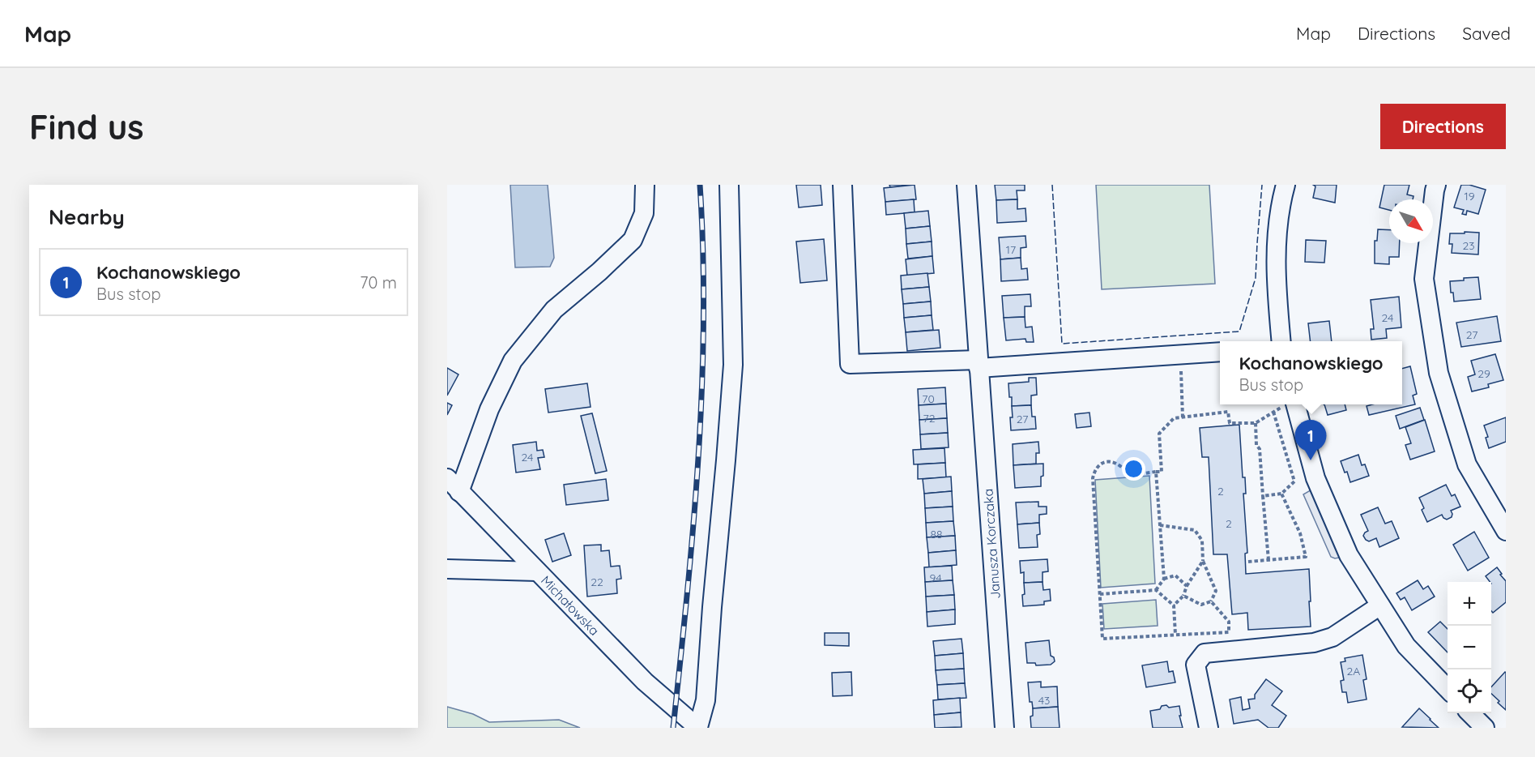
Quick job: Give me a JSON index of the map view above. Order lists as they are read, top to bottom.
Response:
{
  "streets": {
    "street": ["Janusza Korczaka", "Michałowska"]
  },
  "house_numbers": [
    "19",
    "23",
    "17",
    "24",
    "27",
    "29",
    "70",
    "72",
    "27",
    "24",
    "2",
    "2",
    "88",
    "94",
    "22",
    "2A",
    "43"
  ],
  "north": "bottom right",
  "page": {
    "header": "Map",
    "nav": ["Map", "Directions", "Saved"],
    "buttons": "Directions",
    "title": "Find us",
    "heading": "Nearby",
    "list": [
      {
        "mark": "1",
        "name": "Kochanowskiego",
        "note": "Bus stop",
        "value": "70 m"
      }
    ],
    "popup": ["Kochanowskiego", "Bus stop"],
    "pins": "1",
    "map_buttons": ["+", "−"]
  }
}
